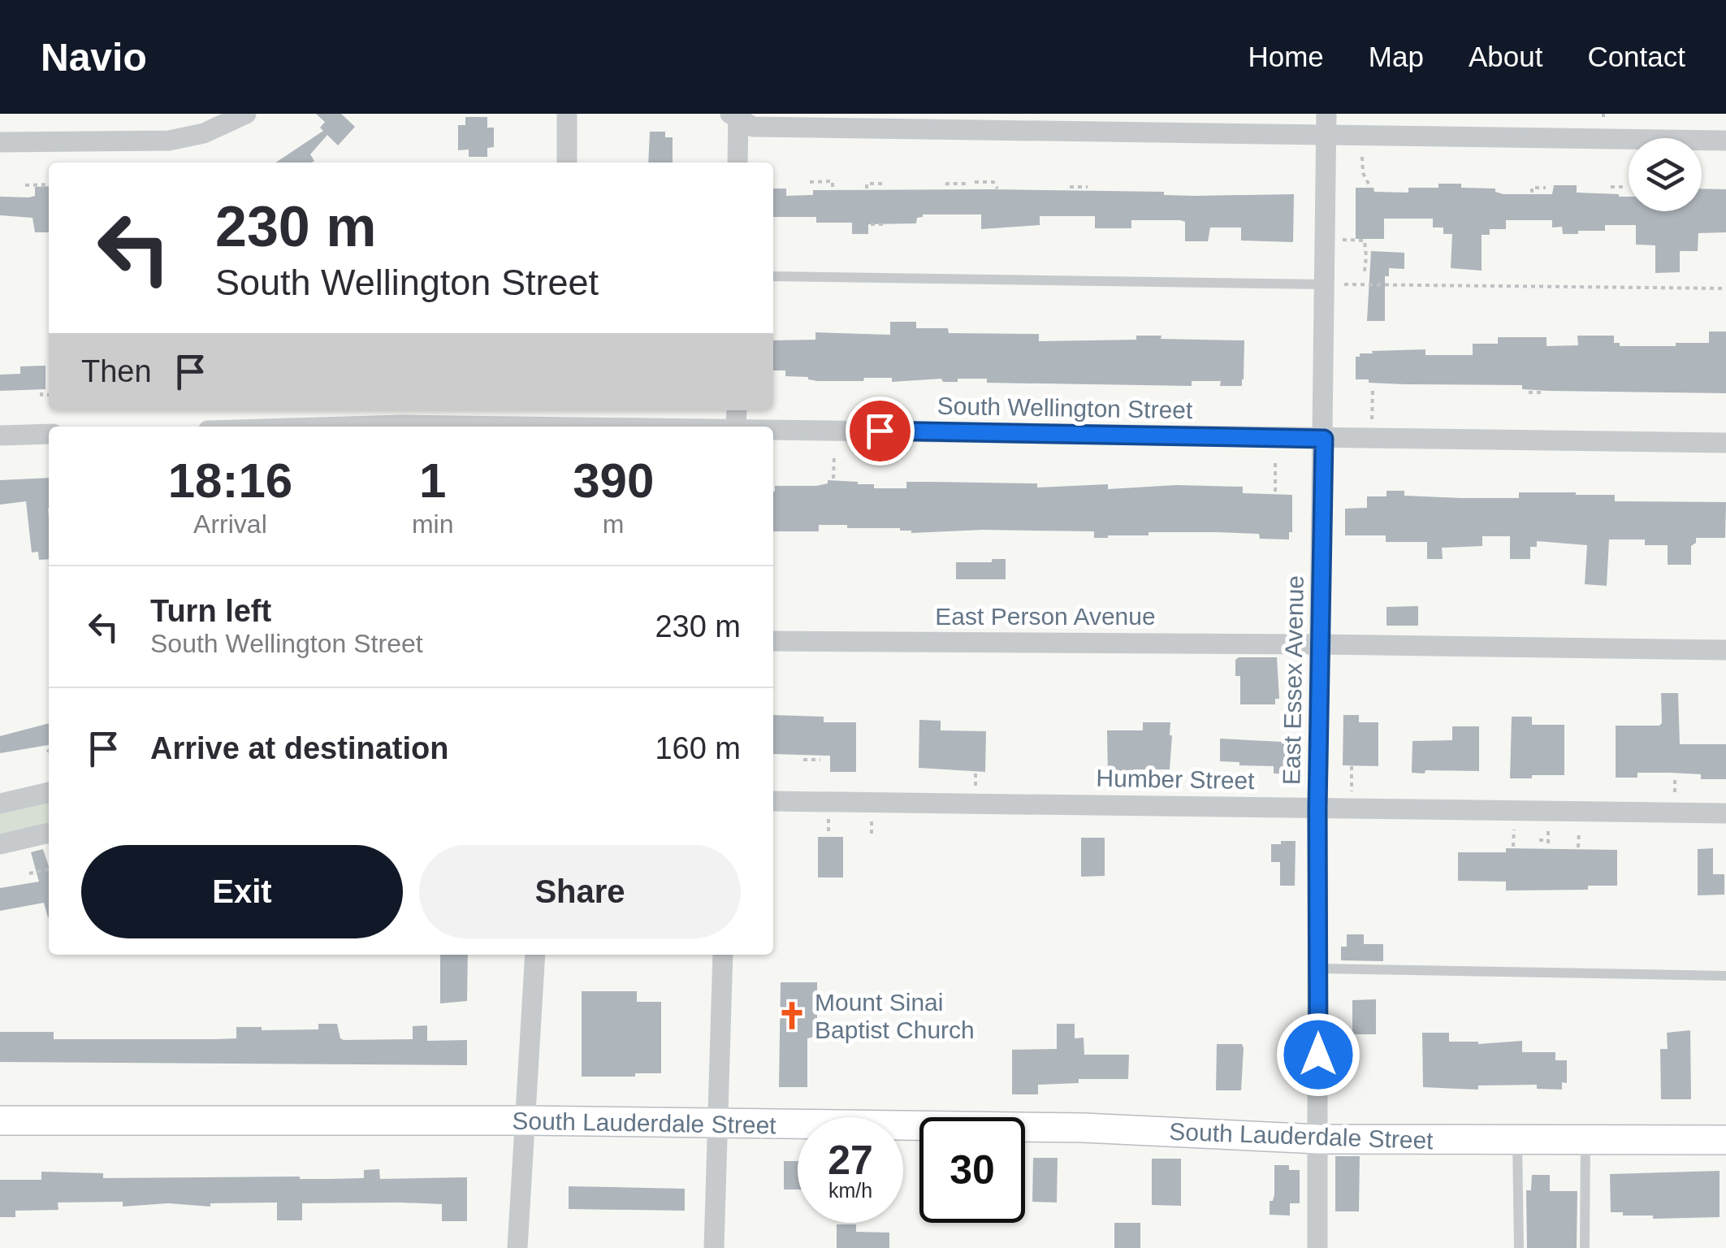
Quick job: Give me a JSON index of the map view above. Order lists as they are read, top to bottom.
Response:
{
  "streets": {
    "street": [
      "South Wellington Street",
      "East Person Avenue",
      "East Essex Avenue",
      "Humber Street",
      "South Lauderdale Street"
    ]
  },
  "crossings": [
    ["South Wellington Street", "East Essex Avenue"],
    ["East Person Avenue", "East Essex Avenue"],
    ["East Essex Avenue", "Humber Street"],
    ["East Essex Avenue", "South Lauderdale Street"]
  ],
  "places": {
    "church": ["Mount Sinai Baptist Church"]
  },
  "page": {
    "header": "Navio",
    "nav": [
      "Home",
      "Map",
      "About",
      "Contact"
    ],
    "turn": ["230 m", "South Wellington Street"],
    "then": "Then",
    "eta": [
      "18:16",
      "Arrival",
      "1",
      "min",
      "390",
      "m"
    ],
    "list": [
      {
        "name": "Turn left",
        "note": "South Wellington Street",
        "value": "230 m"
      },
      {
        "name": "Arrive at destination",
        "value": "160 m"
      }
    ],
    "buttons": ["Exit", "Share"],
    "speed": "27 km/h",
    "limit": "30"
  }
}
